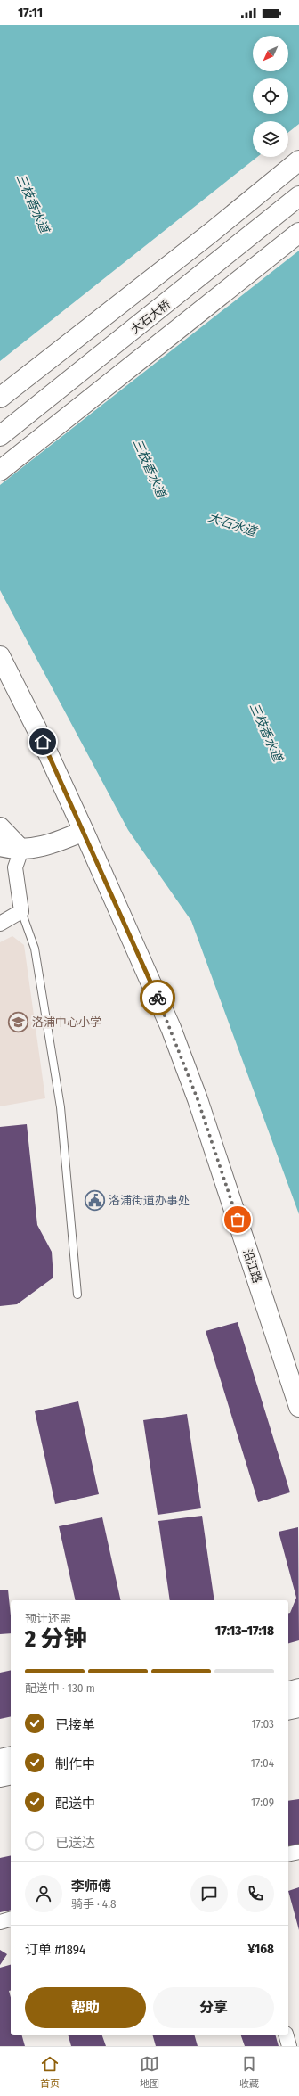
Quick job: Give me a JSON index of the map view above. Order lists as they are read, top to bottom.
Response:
{
  "streets": {
    "main road": ["大石大桥", "沿江路"]
  },
  "water": ["三枝香水道", "大石水道"],
  "places": {
    "school or university": ["洛浦中心小学"],
    "public building": ["洛浦街道办事处"]
  },
  "north": "bottom left",
  "page": {
    "status": "17:11",
    "heading": ["2 分钟", "预计还需", "17:13–17:18"],
    "panel": [
      "李师傅",
      "骑手 · 4.8",
      "订单 #1894",
      "¥168"
    ],
    "bar": "配送中 · 130 m",
    "list": [
      ["已接单", "17:03"],
      ["制作中", "17:04"],
      ["配送中", "17:09"],
      "已送达"
    ],
    "buttons": ["帮助", "分享"],
    "tabs": ["首页", "地图", "收藏"]
  }
}
